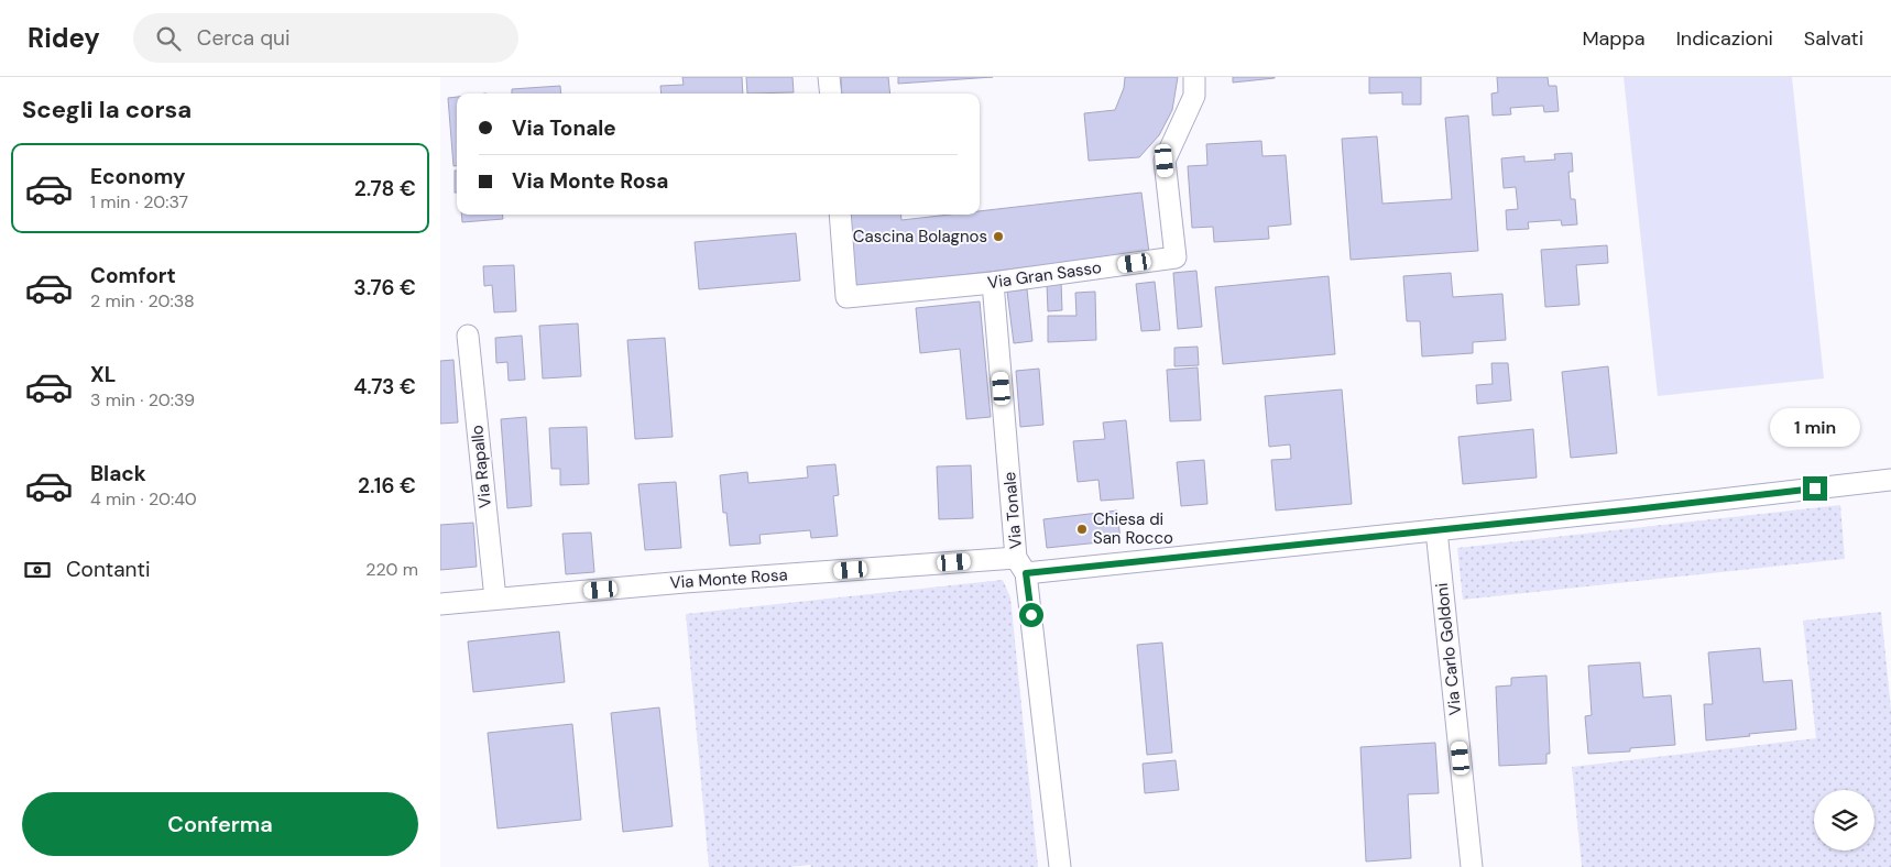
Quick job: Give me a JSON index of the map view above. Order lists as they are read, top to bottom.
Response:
{
  "streets": {
    "street": [
      "Via Gran Sasso",
      "Via Rapallo",
      "Via Tonale",
      "Via Monte Rosa",
      "Via Carlo Goldoni"
    ]
  },
  "crossings": [
    ["Via Gran Sasso", "Via Tonale"],
    ["Via Rapallo", "Via Monte Rosa"],
    ["Via Tonale", "Via Monte Rosa"],
    ["Via Monte Rosa", "Via Carlo Goldoni"]
  ],
  "places": ["Cascina Bolagnos", "Chiesa di San Rocco"],
  "page": {
    "header": "Ridey",
    "search": "Cerca qui",
    "nav": ["Mappa", "Indicazioni", "Salvati"],
    "heading": "Scegli la corsa",
    "banner": ["Via Tonale", "Via Monte Rosa"],
    "list": [
      {
        "name": "Economy",
        "note": "1 min · 20:37",
        "value": "2.78 €"
      },
      {
        "name": "Comfort",
        "note": "2 min · 20:38",
        "value": "3.76 €"
      },
      {
        "name": "XL",
        "note": "3 min · 20:39",
        "value": "4.73 €"
      },
      {
        "name": "Black",
        "note": "4 min · 20:40",
        "value": "2.16 €"
      }
    ],
    "bubble": "1 min",
    "pay": ["Contanti", "220 m"],
    "buttons": "Conferma"
  }
}
